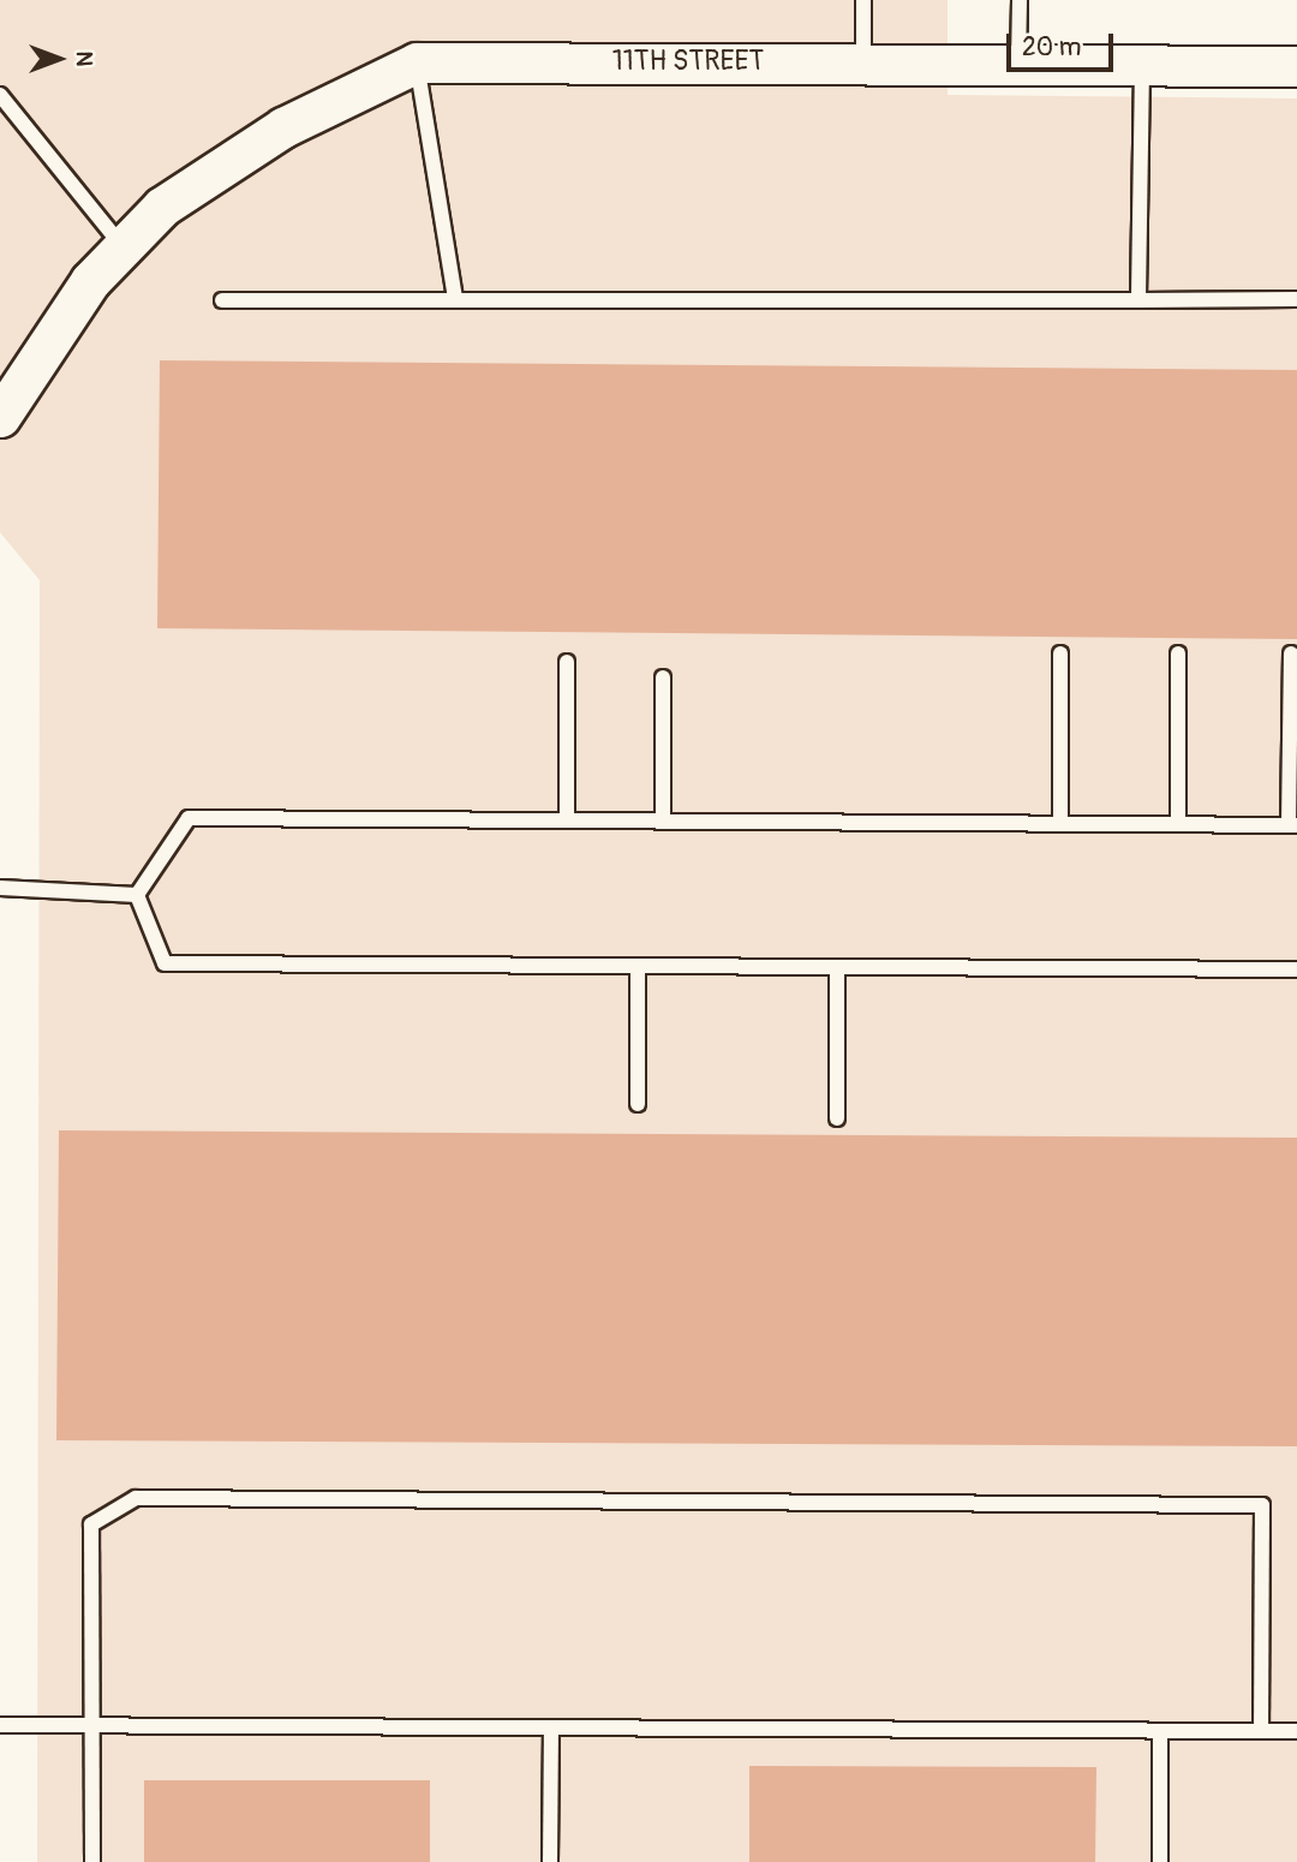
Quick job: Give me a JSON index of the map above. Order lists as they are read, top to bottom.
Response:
{
  "streets": {
    "street": ["11TH STREET"]
  },
  "scale_bar": "20 m",
  "north": "right"
}
